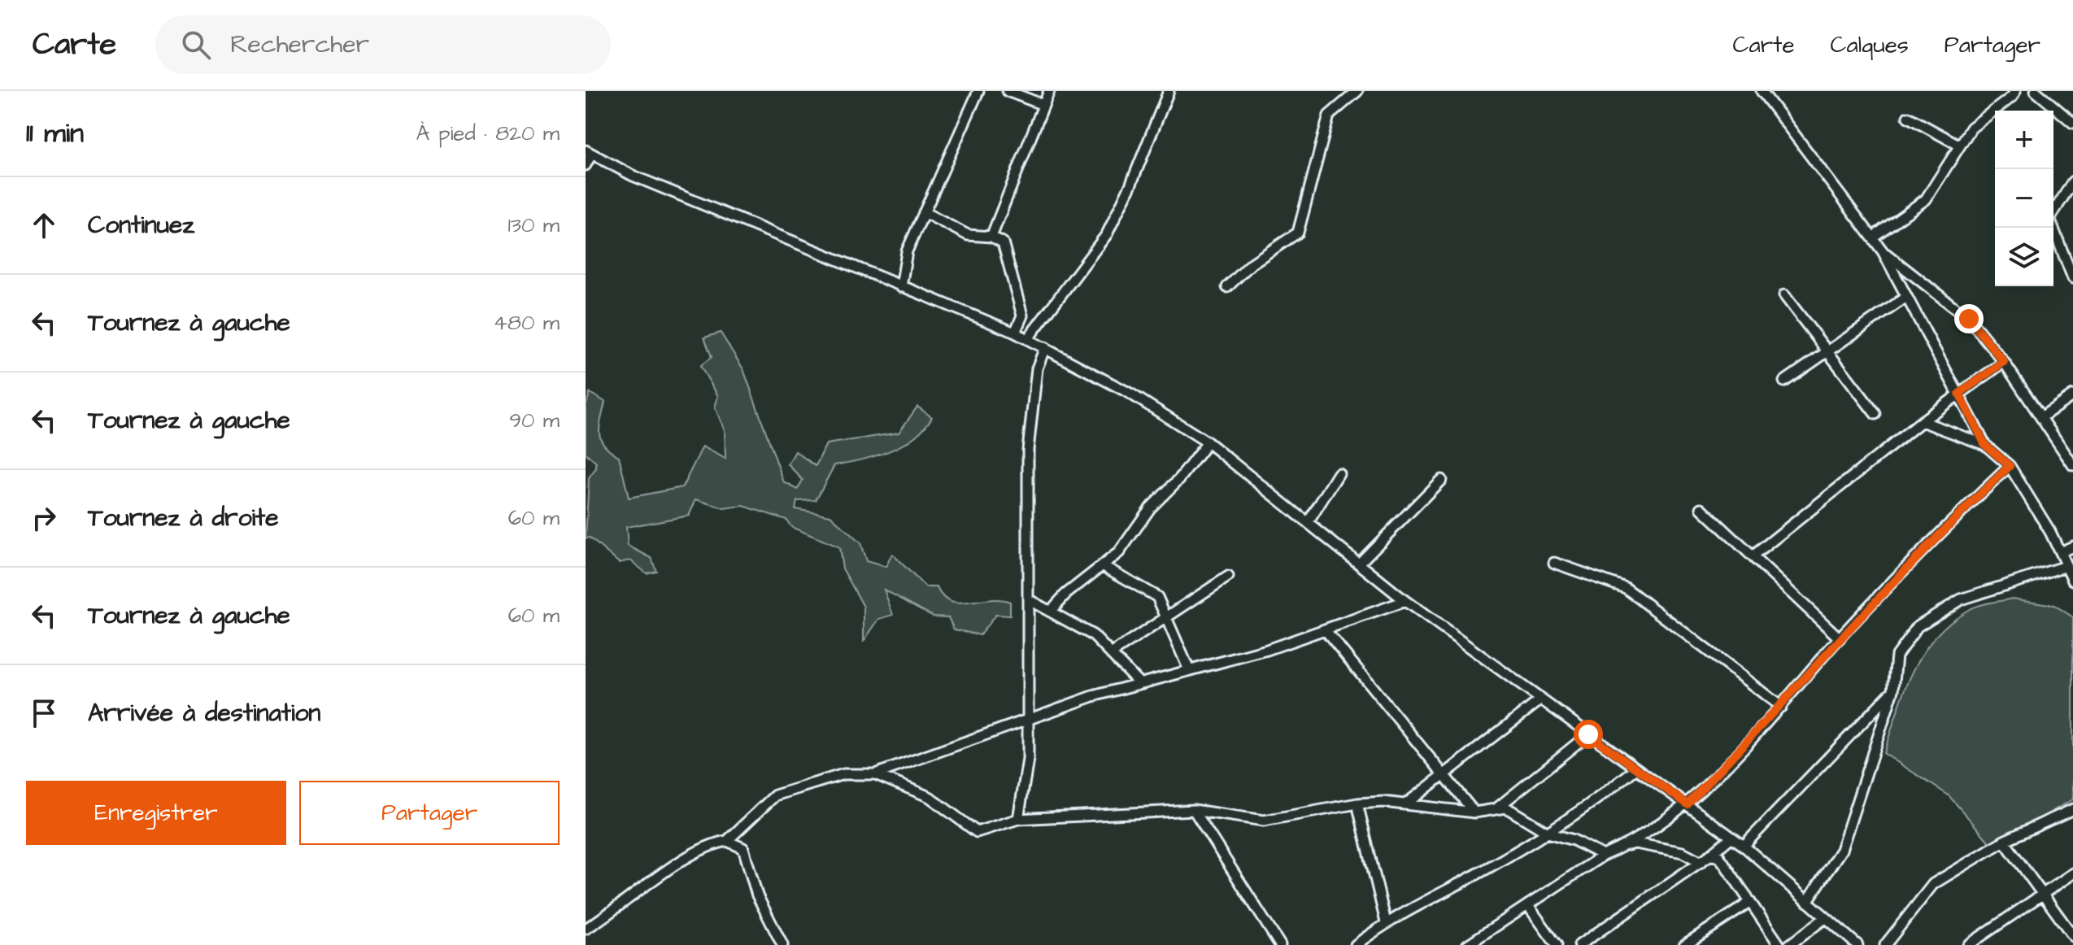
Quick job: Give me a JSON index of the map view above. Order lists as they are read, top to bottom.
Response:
{
  "page": {
    "header": "Carte",
    "search": "Rechercher",
    "nav": ["Carte", "Calques", "Partager"],
    "heading": ["11 min", "À pied · 820 m"],
    "map_buttons": ["+", "−"],
    "list": [
      ["Continuez", "130 m"],
      ["Tournez à gauche", "480 m"],
      ["Tournez à gauche", "90 m"],
      ["Tournez à droite", "60 m"],
      ["Tournez à gauche", "60 m"],
      "Arrivée à destination"
    ],
    "buttons": ["Enregistrer", "Partager"]
  }
}
